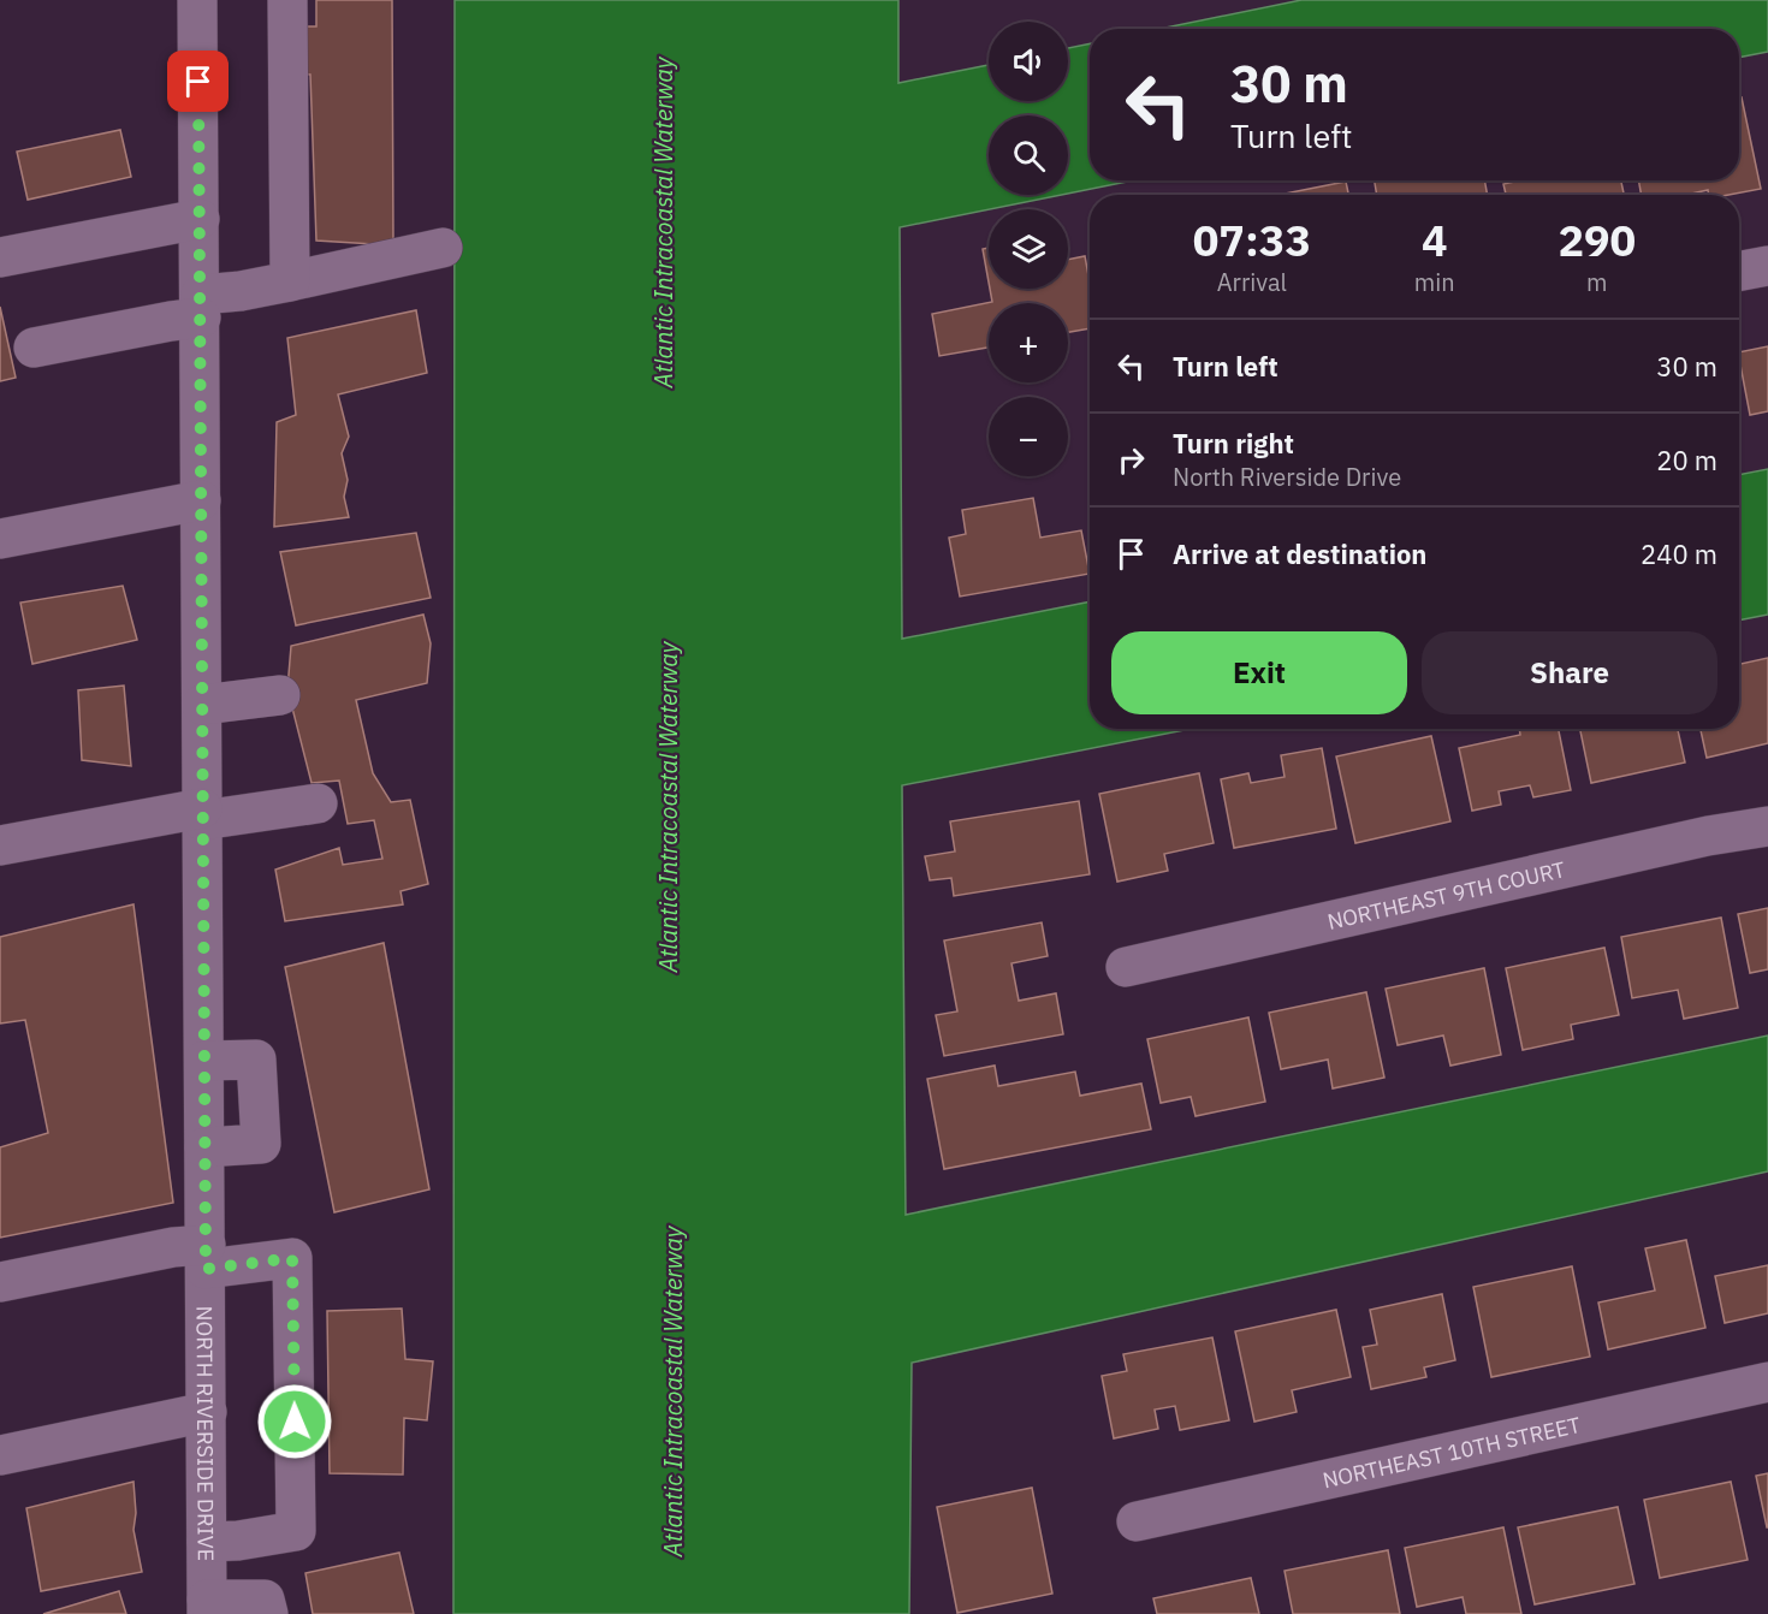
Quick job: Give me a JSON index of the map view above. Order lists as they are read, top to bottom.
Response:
{
  "streets": {
    "street": ["NORTHEAST 9TH COURT", "NORTH RIVERSIDE DRIVE", "NORTHEAST 10TH STREET"]
  },
  "water": ["Atlantic Intracoastal Waterway"],
  "page": {
    "map_buttons": ["+", "−"],
    "turn": ["30 m", "Turn left"],
    "eta": [
      "07:33",
      "Arrival",
      "4",
      "min",
      "290",
      "m"
    ],
    "list": [
      {
        "name": "Turn left",
        "value": "30 m"
      },
      {
        "name": "Turn right",
        "note": "North Riverside Drive",
        "value": "20 m"
      },
      {
        "name": "Arrive at destination",
        "value": "240 m"
      }
    ],
    "buttons": ["Exit", "Share"]
  }
}
